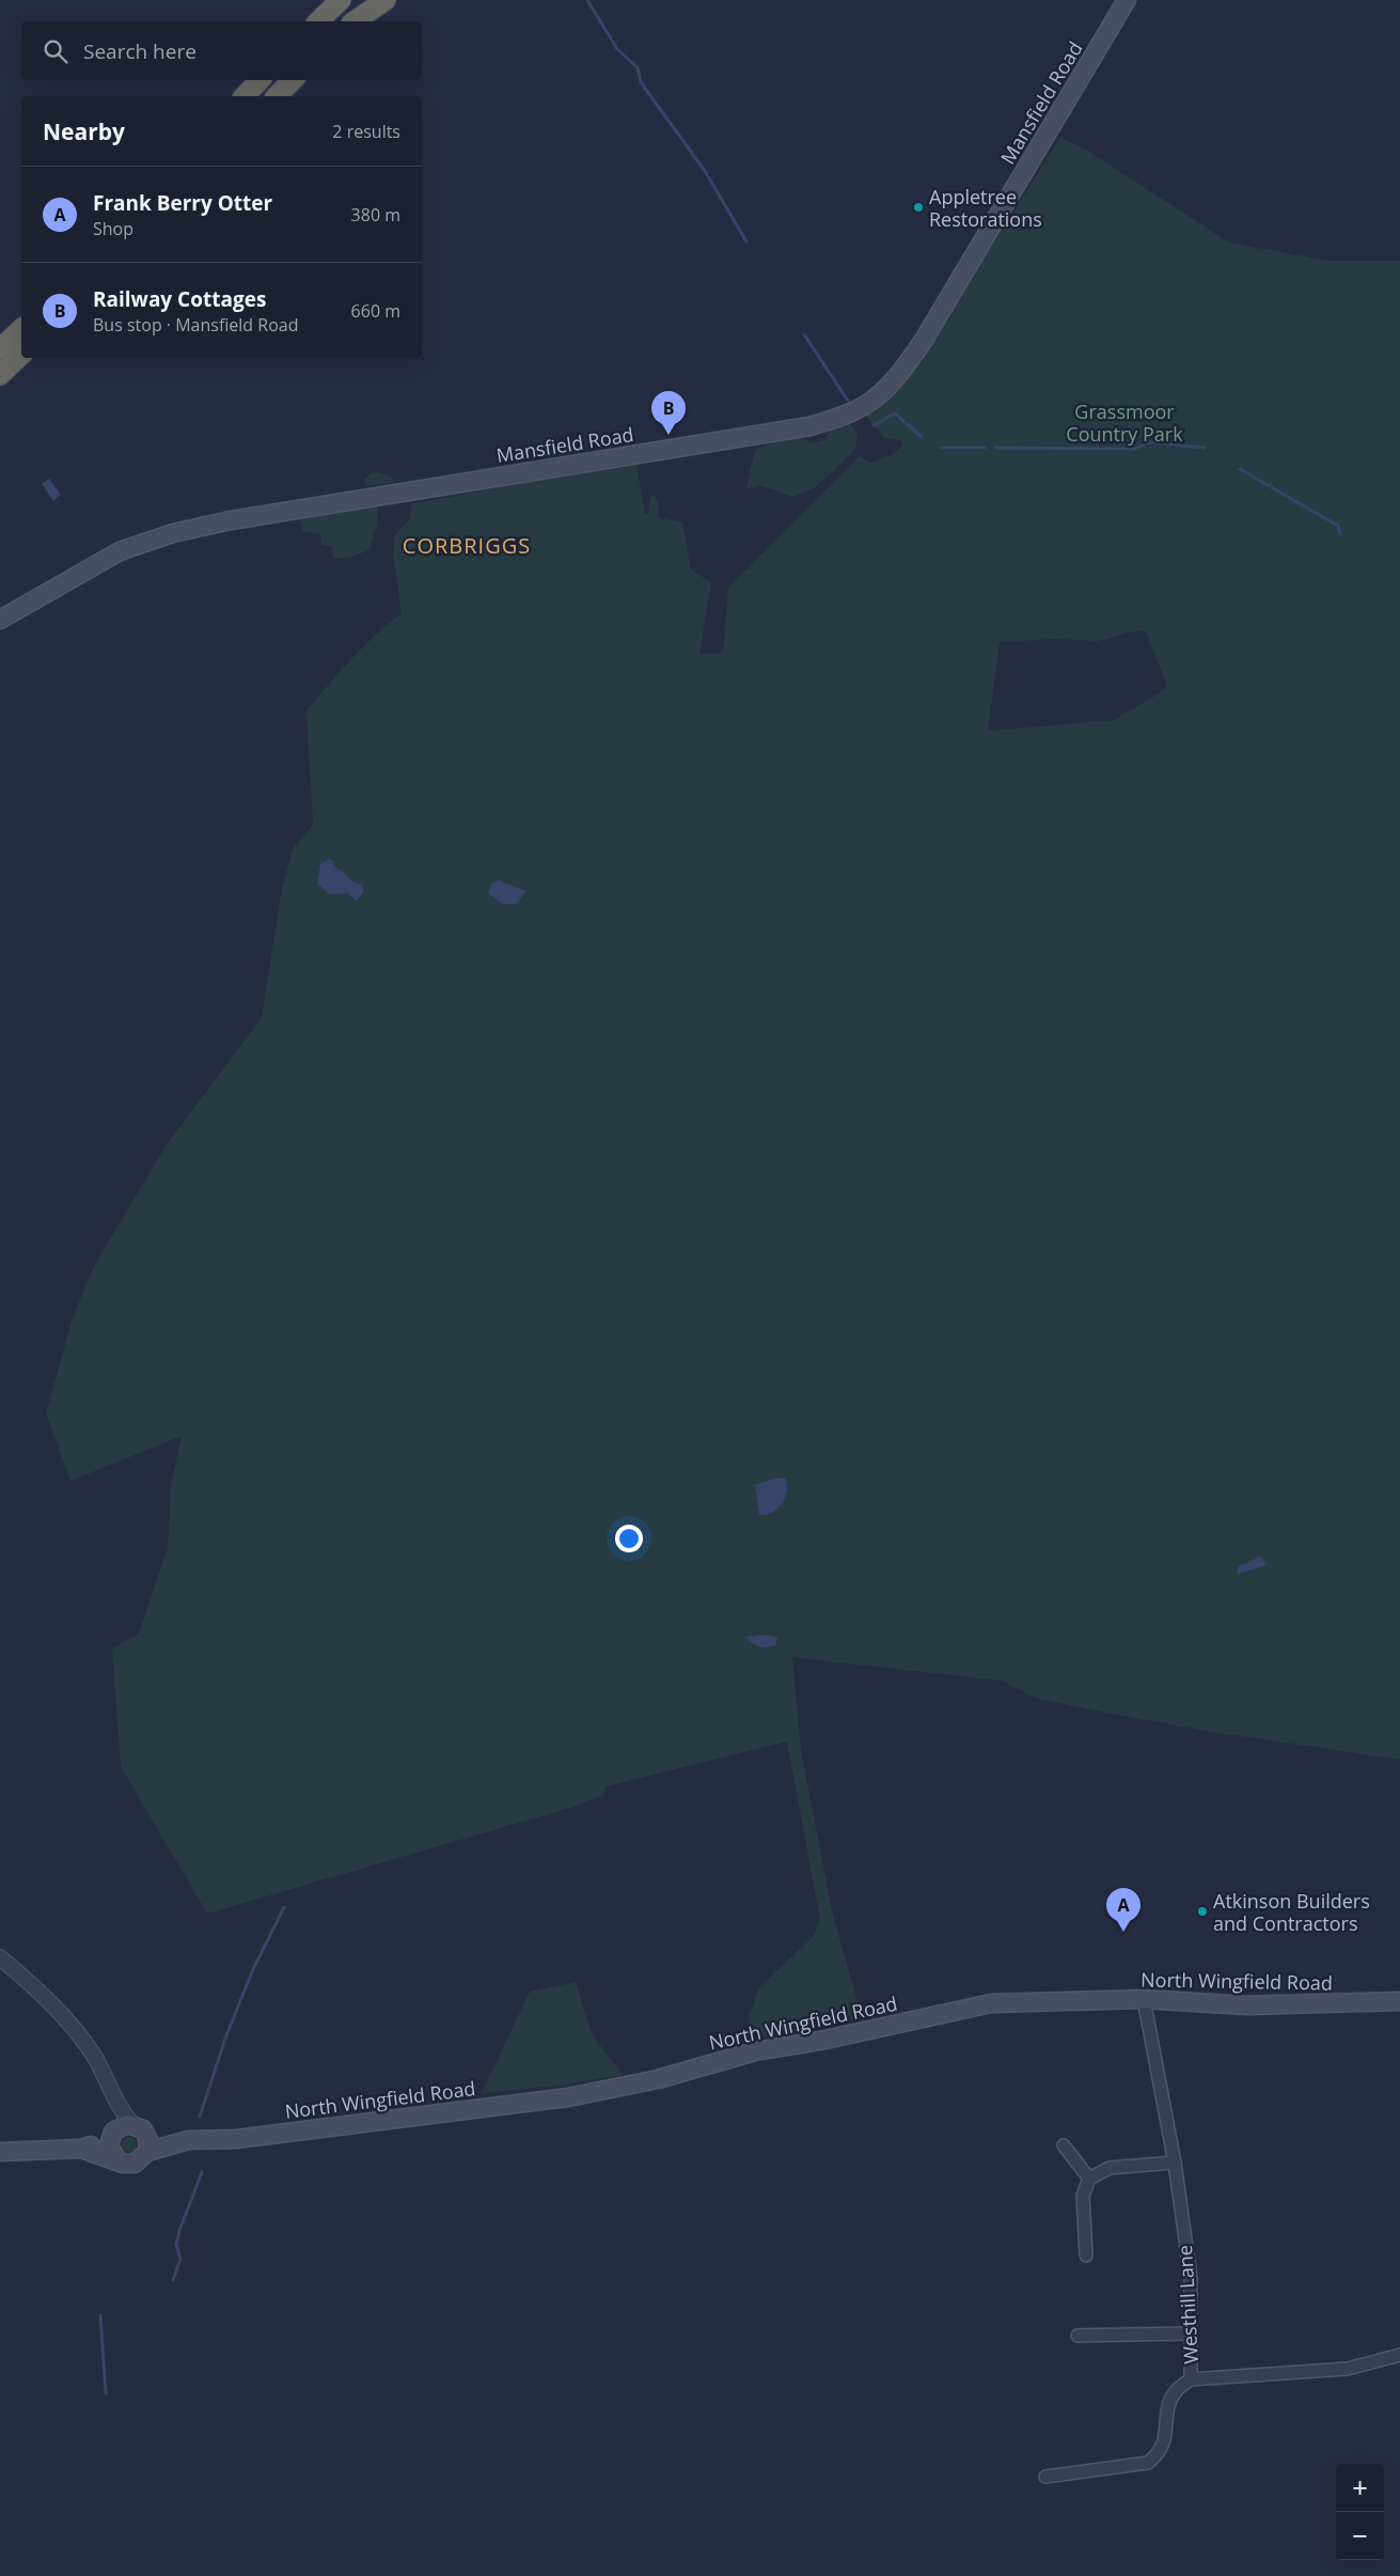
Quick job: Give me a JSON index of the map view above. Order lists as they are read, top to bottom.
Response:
{
  "streets": {
    "main road": ["Mansfield Road", "North Wingfield Road"],
    "street": ["Westhill Lane"]
  },
  "crossings": [
    ["North Wingfield Road", "Westhill Lane"]
  ],
  "districts": ["CORBRIGGS"],
  "parks": ["Grassmoor Country Park"],
  "places": ["Appletree Restorations", "Atkinson Builders and Contractors"],
  "page": {
    "search": "Search here",
    "heading": ["Nearby", "2 results"],
    "list": [
      {
        "mark": "A",
        "name": "Frank Berry Otter",
        "note": "Shop",
        "value": "380 m"
      },
      {
        "mark": "B",
        "name": "Railway Cottages",
        "note": "Bus stop · Mansfield Road",
        "value": "660 m"
      }
    ],
    "pins": ["B", "A"],
    "map_buttons": ["+", "−"]
  }
}
